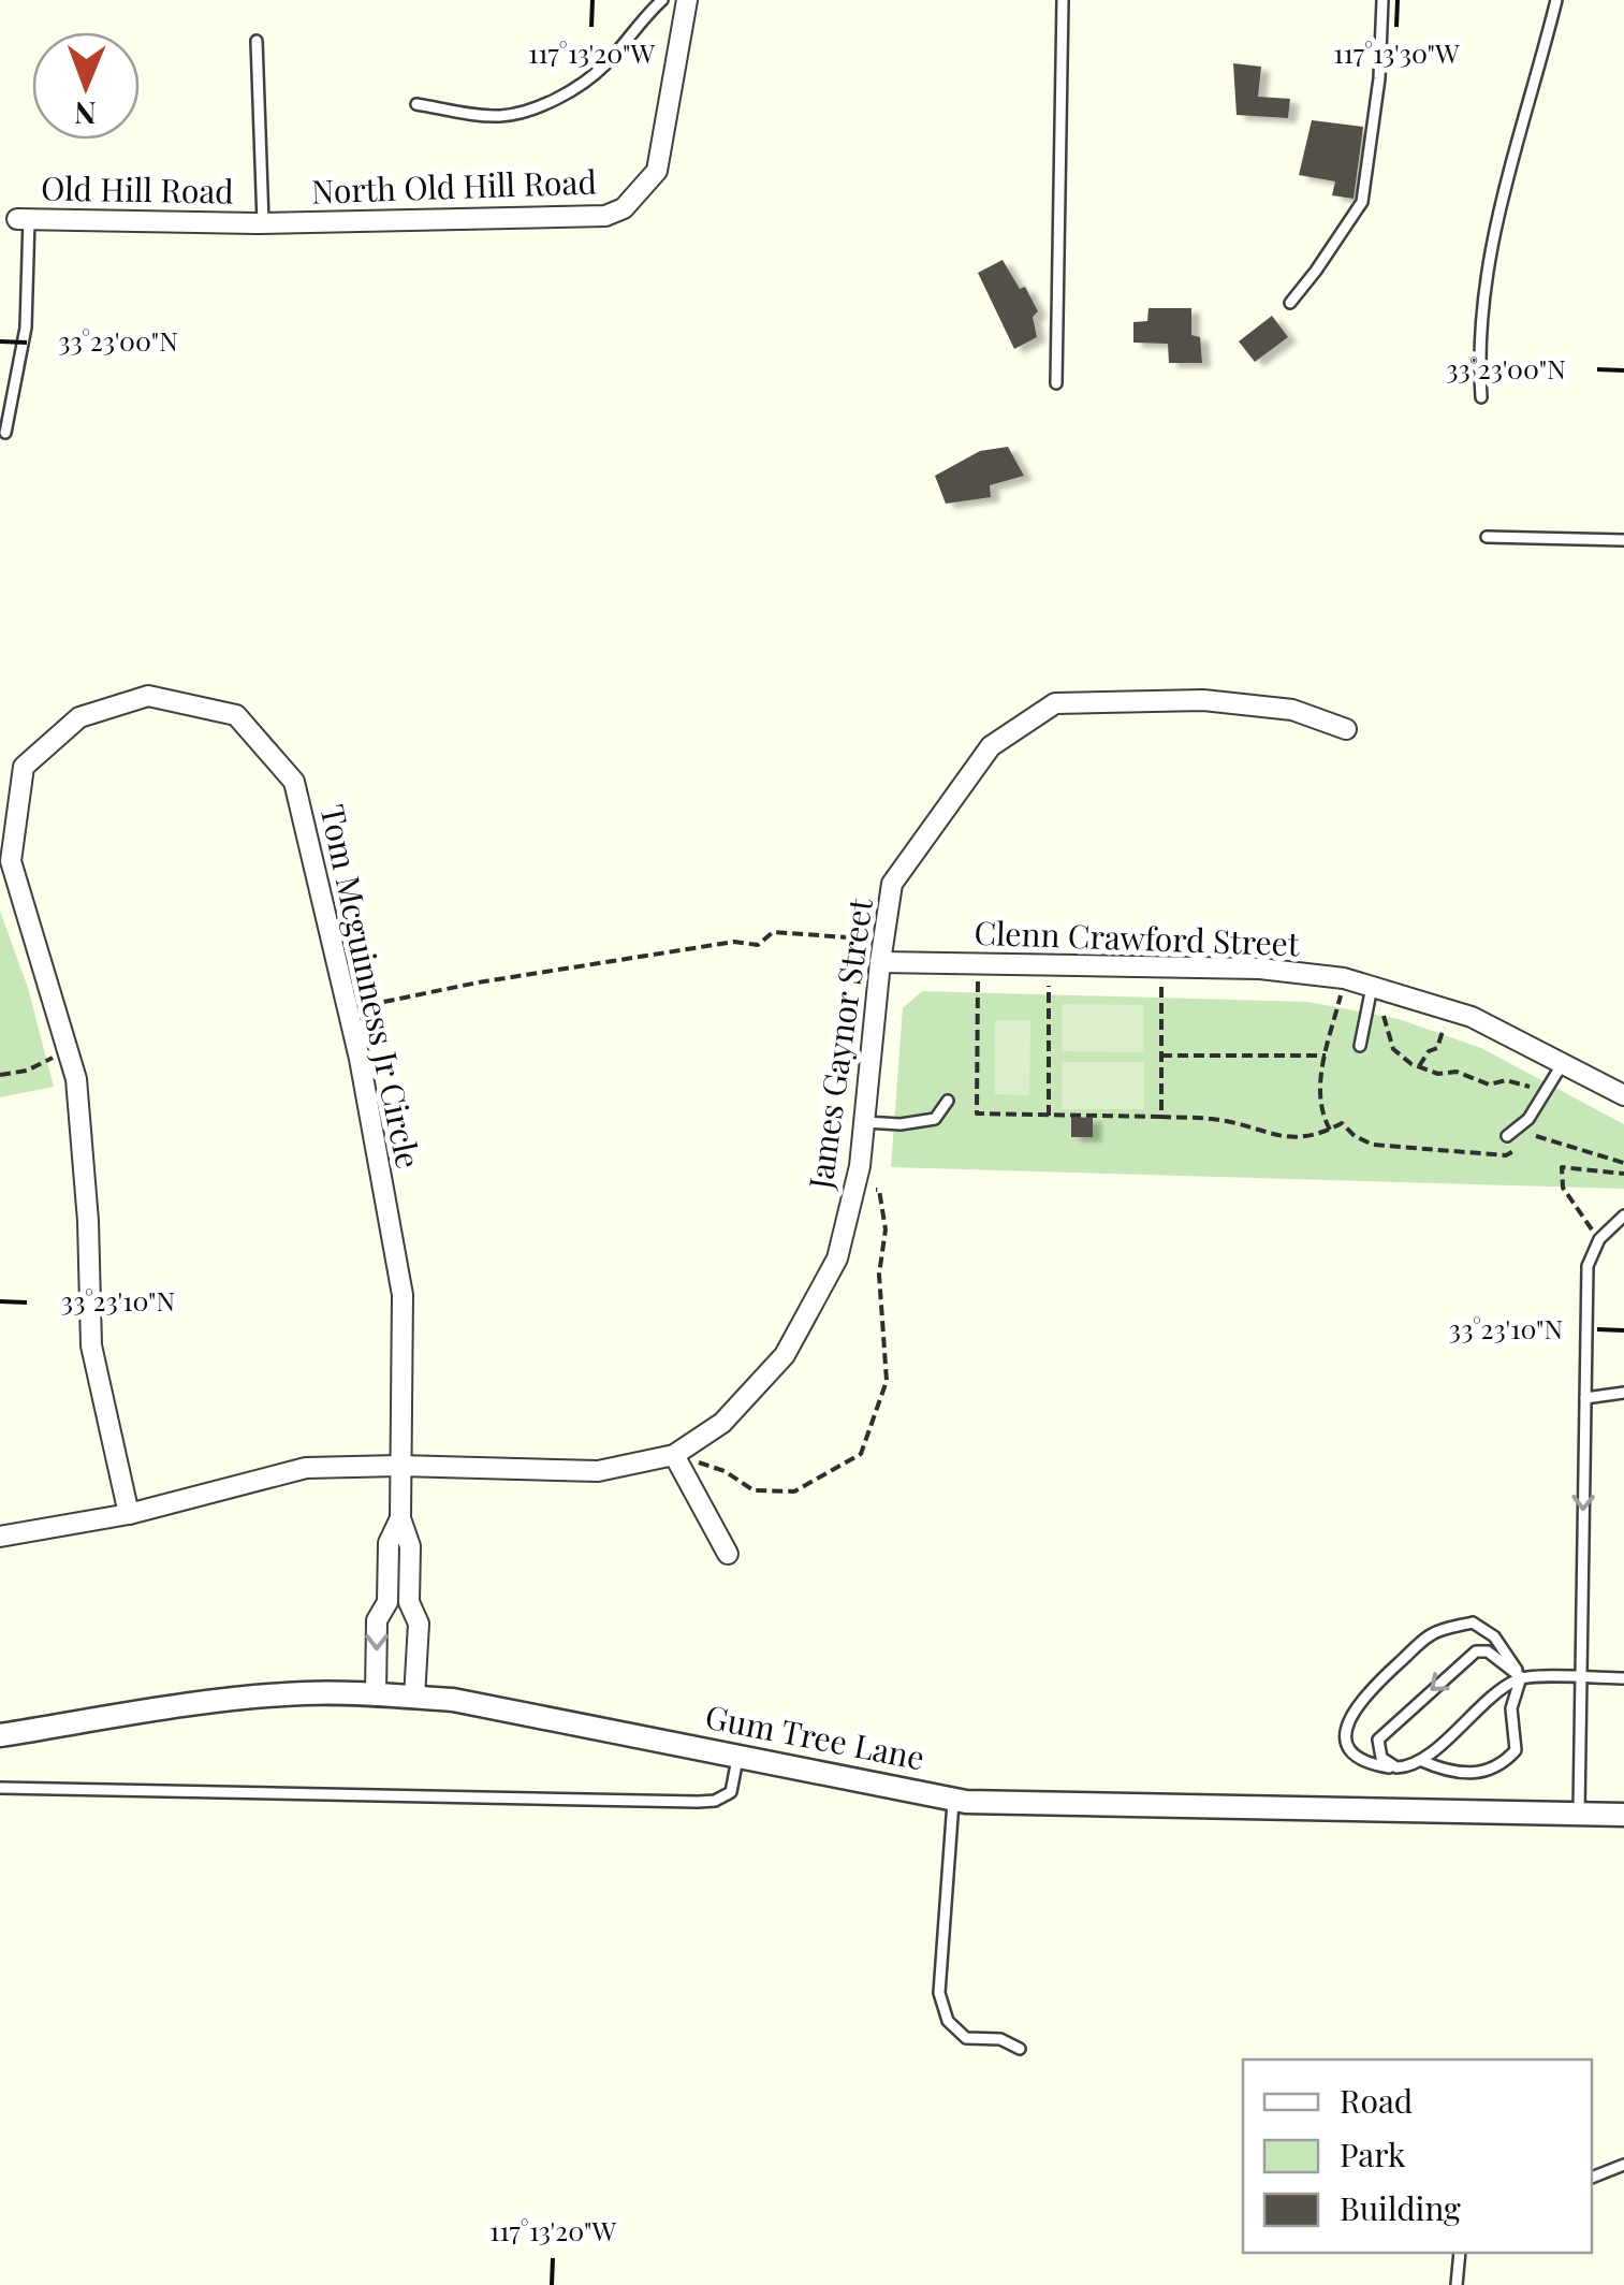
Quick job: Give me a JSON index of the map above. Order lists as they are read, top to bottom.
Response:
{
  "streets": {
    "street": [
      "North Old Hill Road",
      "Old Hill Road",
      "Clenn Crawford Street",
      "Tom Mcguinness Jr Circle",
      "James Gaynor Street",
      "Gum Tree Lane"
    ]
  },
  "crossings": [
    ["North Old Hill Road", "Old Hill Road"],
    ["Clenn Crawford Street", "James Gaynor Street"],
    ["Tom Mcguinness Jr Circle", "James Gaynor Street"],
    ["Tom Mcguinness Jr Circle", "Gum Tree Lane"]
  ],
  "legend": ["Road", "Park", "Building"],
  "north": "bottom",
  "coordinates": [
    "117°13'20\"W",
    "117°13'30\"W",
    "33°23'00\"N",
    "33°23'10\"N"
  ]
}
